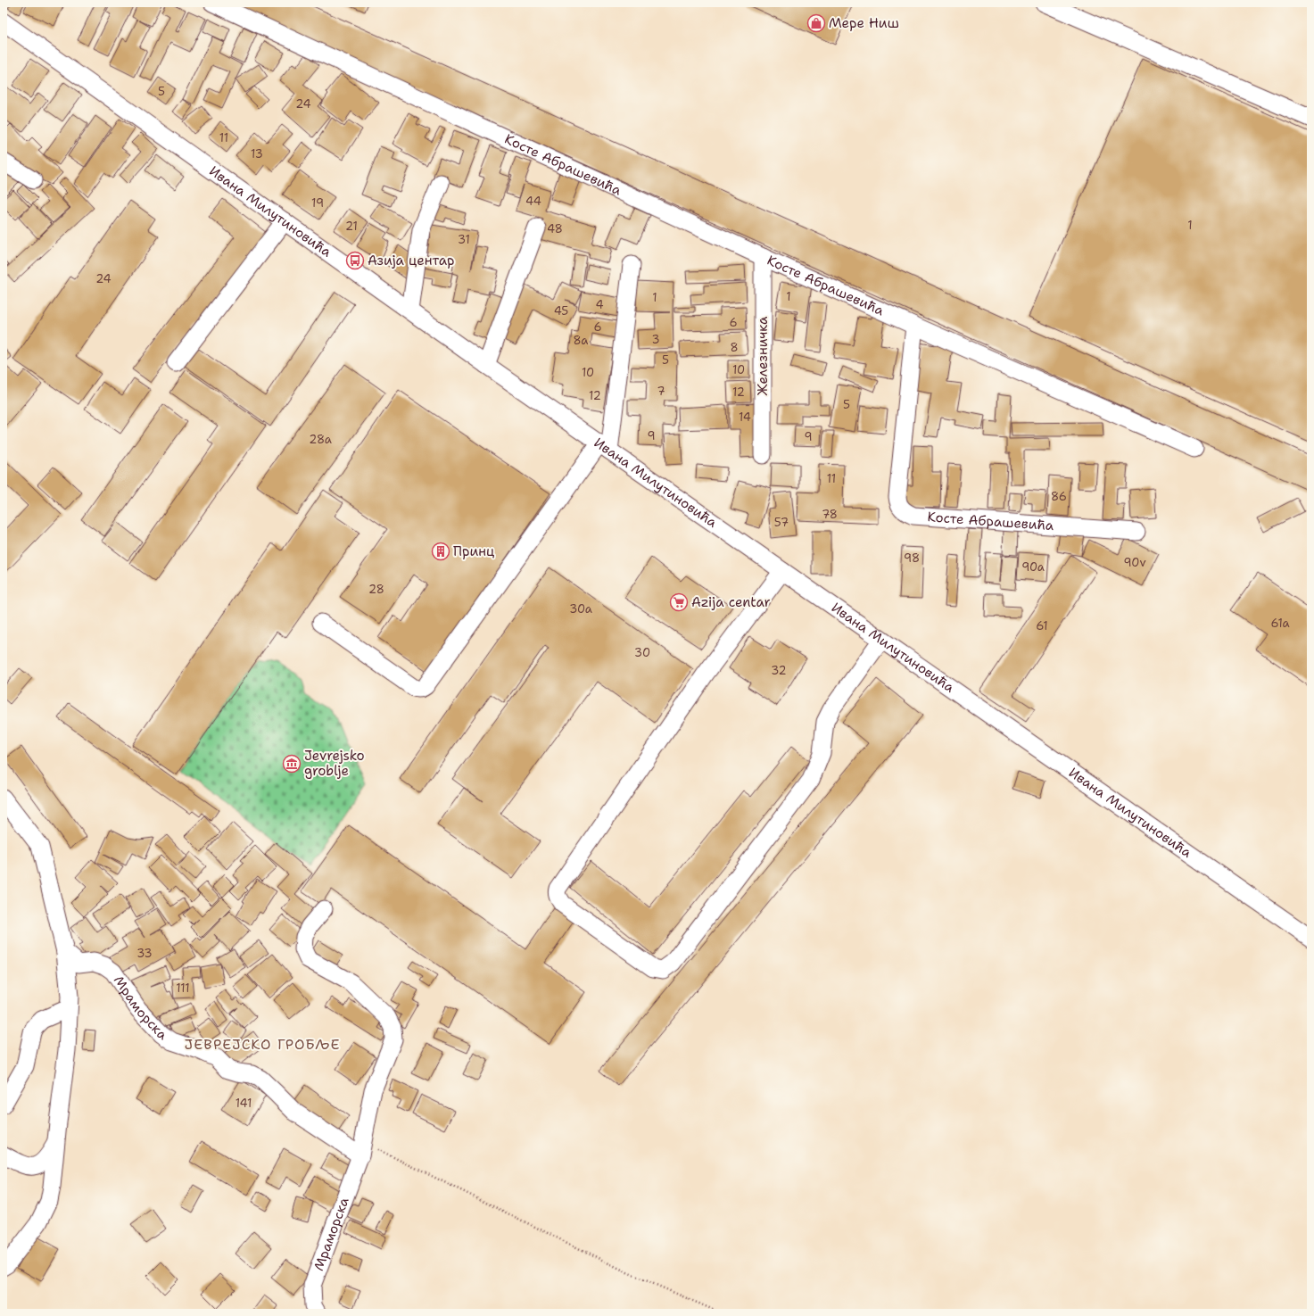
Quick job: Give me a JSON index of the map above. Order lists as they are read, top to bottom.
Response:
{
  "streets": {
    "street": [
      "Косте Абрашевића",
      "Ивана Милутиновића",
      "Железничка",
      "Мраморска"
    ]
  },
  "crossings": [
    ["Косте Абрашевића", "Железничка"]
  ],
  "districts": ["ЈЕВРЕЈСКО ГРОБЉЕ"],
  "places": {
    "shop": ["Мере Ниш"],
    "bus stop": ["Азија центар"],
    "building": ["Принц"],
    "supermarket": ["Azija centar"],
    "museum": ["Jevrejsko groblje"]
  },
  "house_numbers": [
    "5",
    "24",
    "11",
    "13",
    "44",
    "19",
    "1",
    "21",
    "48",
    "31",
    "24",
    "1",
    "1",
    "4",
    "45",
    "6",
    "6",
    "3",
    "8a",
    "8",
    "5",
    "10",
    "10",
    "7",
    "12",
    "12",
    "5",
    "14",
    "9",
    "9",
    "28a",
    "11",
    "86",
    "78",
    "57",
    "98",
    "90v",
    "90a",
    "28",
    "30a",
    "61a",
    "61",
    "30",
    "32",
    "33",
    "111",
    "141"
  ]
}
